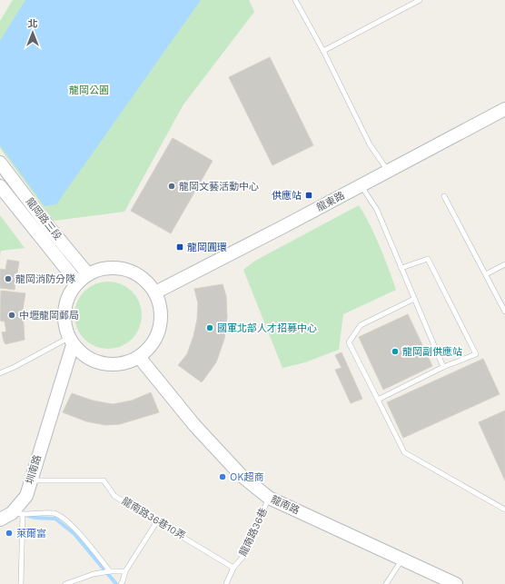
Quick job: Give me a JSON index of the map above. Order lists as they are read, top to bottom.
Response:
{
  "streets": {
    "main road": [
      "龍東路",
      "龍岡路三段",
      "圳南路",
      "龍南路"
    ],
    "lane": ["龍南路36巷10弄", "龍南路36巷"]
  },
  "crossings": [
    ["龍東路", "龍岡路三段"],
    ["龍東路", "圳南路"],
    ["龍東路", "龍南路"],
    ["龍岡路三段", "圳南路"],
    ["龍岡路三段", "龍南路"],
    ["圳南路", "龍南路"],
    ["圳南路", "龍南路36巷10弄"],
    ["龍南路", "龍南路36巷"],
    ["龍南路36巷10弄", "龍南路36巷"]
  ],
  "parks": ["龍岡公園"],
  "places": {
    "other": [
      "龍岡文藝活動中心",
      "龍岡消防分隊",
      "中壢龍岡郵局",
      "國軍北部人才招募中心",
      "龍岡副供應站",
      "OK超商",
      "萊爾富"
    ],
    "transit": ["供應站", "龍岡圓環"]
  },
  "north": "top"
}
